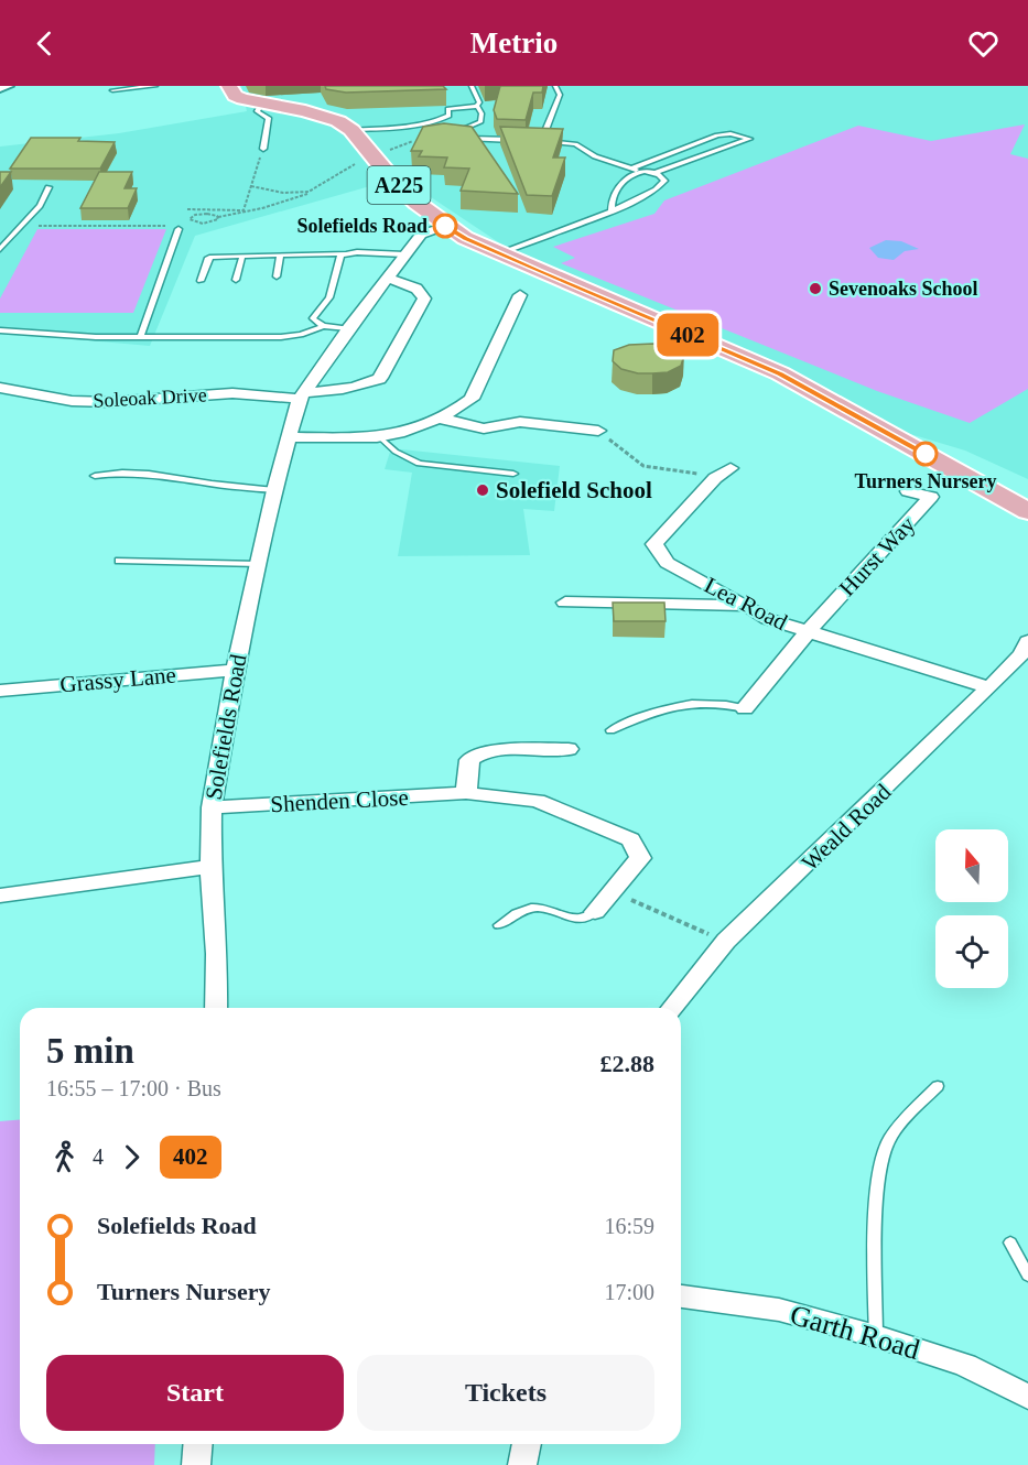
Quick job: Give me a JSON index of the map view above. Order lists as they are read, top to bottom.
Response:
{
  "streets": {
    "main road": ["A225"],
    "street": [
      "Soleoak Drive",
      "Hurst Way",
      "Lea Road",
      "Grassy Lane",
      "Solefields Road",
      "Shenden Close",
      "Weald Road",
      "Garth Road"
    ]
  },
  "crossings": [
    ["A225", "Solefields Road"],
    ["Soleoak Drive", "Solefields Road"],
    ["Hurst Way", "Lea Road"],
    ["Lea Road", "Weald Road"],
    ["Grassy Lane", "Solefields Road"],
    ["Solefields Road", "Shenden Close"]
  ],
  "places": [
    "Solefields Road",
    "Sevenoaks School",
    "Turners Nursery",
    "Solefield School"
  ],
  "lines": ["bus line 402"],
  "north": "top",
  "page": {
    "header": "Metrio",
    "on_map": "402",
    "heading": ["5 min", "16:55 – 17:00 · Bus", "£2.88"],
    "legs": ["4", "402"],
    "list": [
      {
        "name": "Solefields Road",
        "value": "16:59"
      },
      {
        "name": "Turners Nursery",
        "value": "17:00"
      }
    ],
    "buttons": ["Start", "Tickets"]
  }
}
